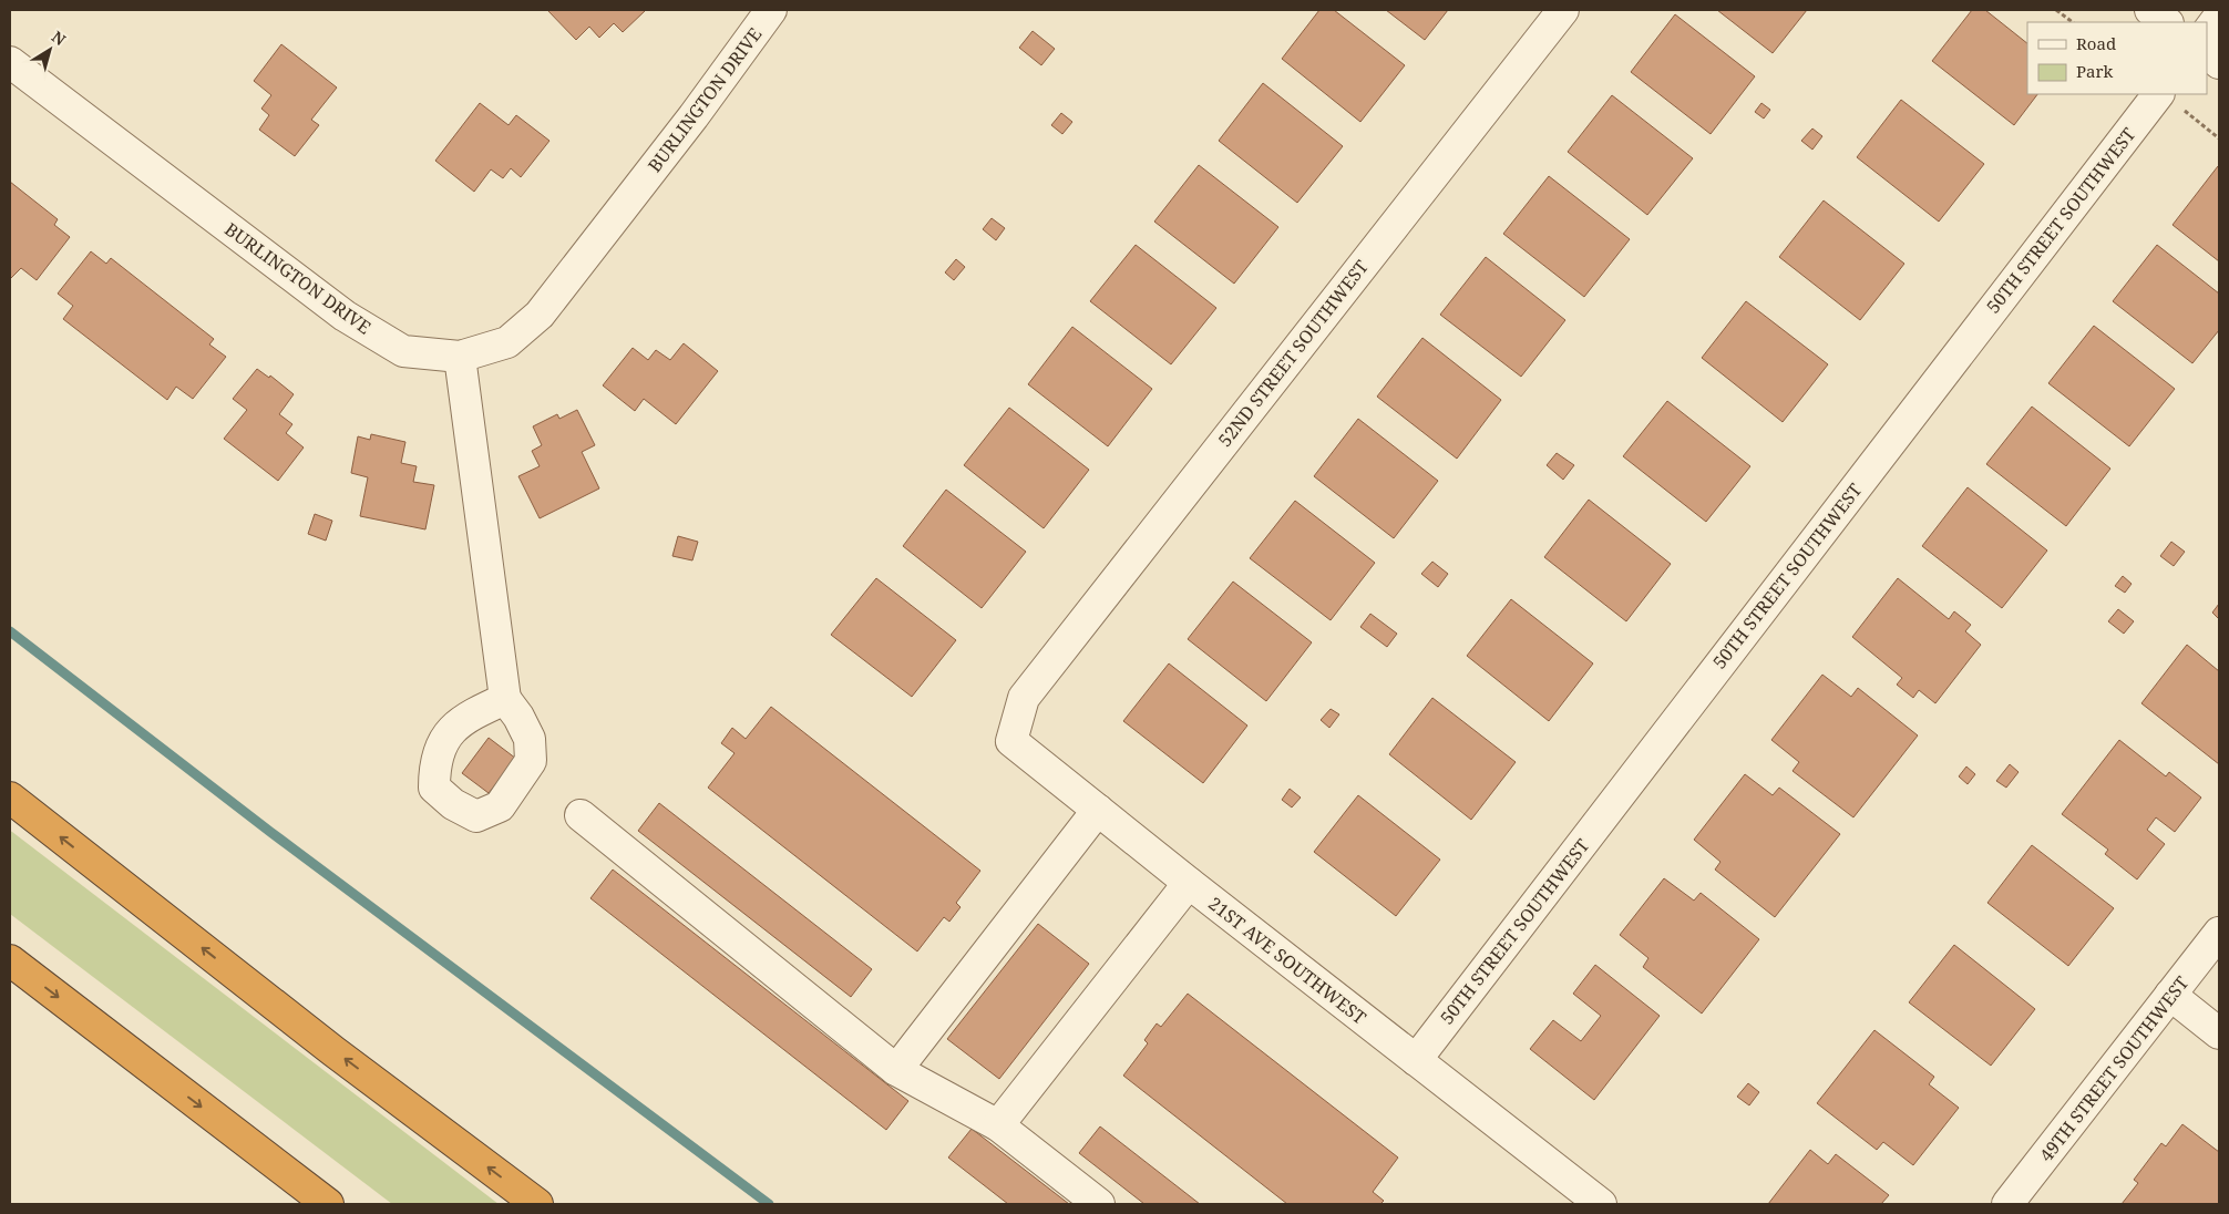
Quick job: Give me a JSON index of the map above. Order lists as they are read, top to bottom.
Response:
{
  "streets": {
    "street": [
      "BURLINGTON DRIVE",
      "50TH STREET SOUTHWEST",
      "52ND STREET SOUTHWEST",
      "21ST AVE SOUTHWEST",
      "49TH STREET SOUTHWEST"
    ]
  },
  "crossings": [
    ["50TH STREET SOUTHWEST", "21ST AVE SOUTHWEST"],
    ["52ND STREET SOUTHWEST", "21ST AVE SOUTHWEST"]
  ],
  "legend": ["Road", "Park"],
  "north": "top right"
}
